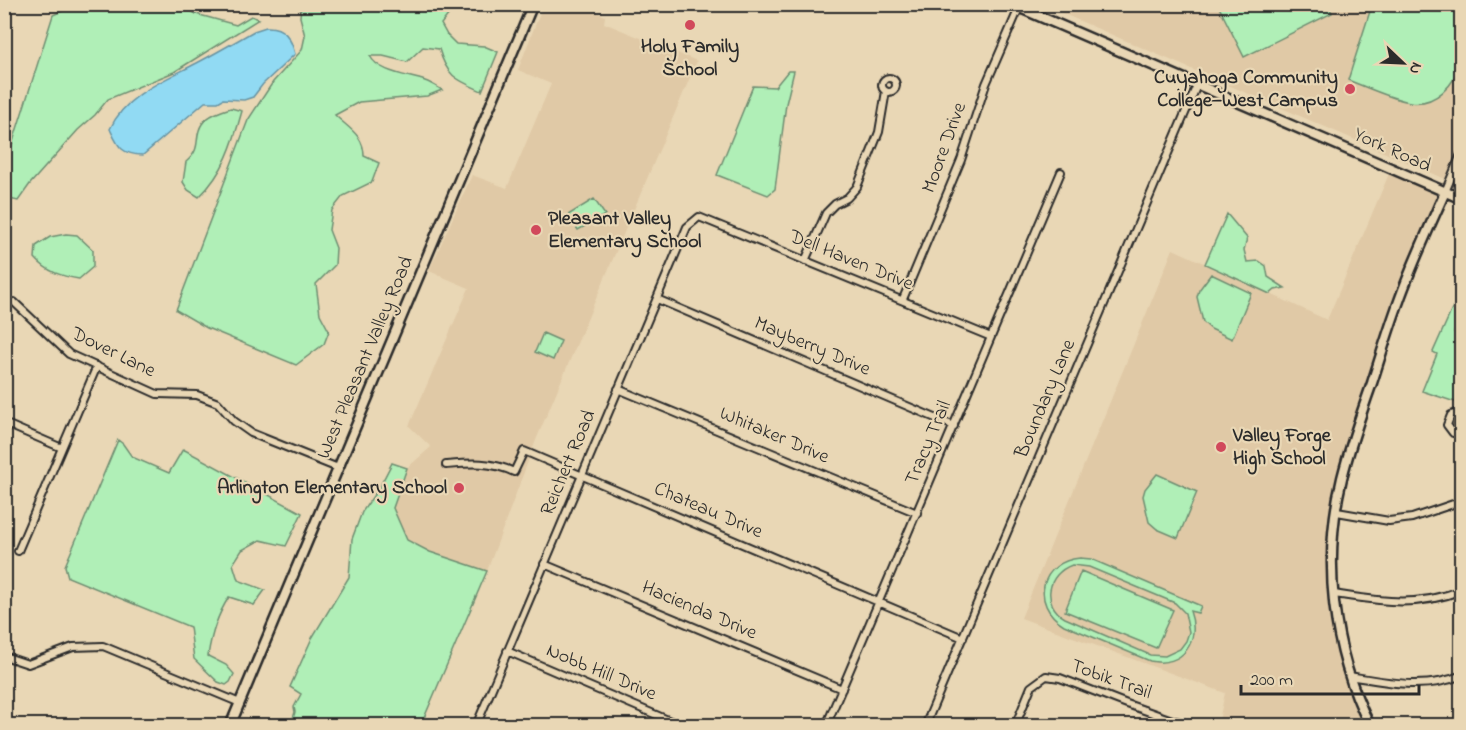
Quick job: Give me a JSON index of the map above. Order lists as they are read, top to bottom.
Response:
{
  "streets": {
    "main road": ["York Road", "West Pleasant Valley Road"],
    "street": [
      "Moore Drive",
      "Dell Haven Drive",
      "Mayberry Drive",
      "Dover Lane",
      "Boundary Lane",
      "Whitaker Drive",
      "Tracy Trail",
      "Reichert Road",
      "Chateau Drive",
      "Hacienda Drive",
      "Nobb Hill Drive",
      "Tobik Trail"
    ]
  },
  "crossings": [
    ["Moore Drive", "York Road"],
    ["Moore Drive", "Dell Haven Drive"],
    ["York Road", "Boundary Lane"],
    ["Dell Haven Drive", "Tracy Trail"],
    ["Dell Haven Drive", "Reichert Road"],
    ["Mayberry Drive", "Tracy Trail"],
    ["Mayberry Drive", "Reichert Road"],
    ["Dover Lane", "West Pleasant Valley Road"],
    ["Boundary Lane", "Chateau Drive"],
    ["Whitaker Drive", "Tracy Trail"],
    ["Whitaker Drive", "Reichert Road"],
    ["Tracy Trail", "Chateau Drive"],
    ["Tracy Trail", "Hacienda Drive"],
    ["Reichert Road", "Chateau Drive"],
    ["Reichert Road", "Hacienda Drive"],
    ["Reichert Road", "Nobb Hill Drive"]
  ],
  "places": [
    "Holy Family School",
    "Cuyahoga Community College—West Campus",
    "Pleasant Valley Elementary School",
    "Valley Forge High School",
    "Arlington Elementary School"
  ],
  "scale_bar": "200 m",
  "north": "bottom right"
}
